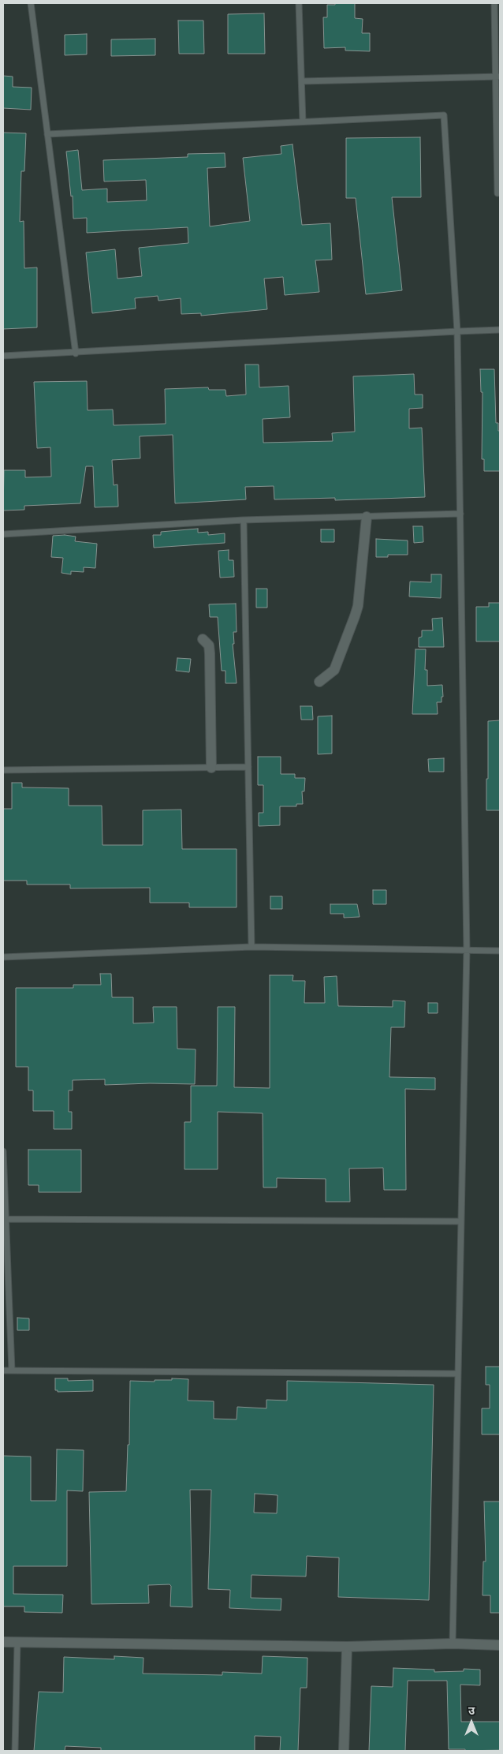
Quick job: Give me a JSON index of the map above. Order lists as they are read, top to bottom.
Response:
{
  "north": "top"
}
